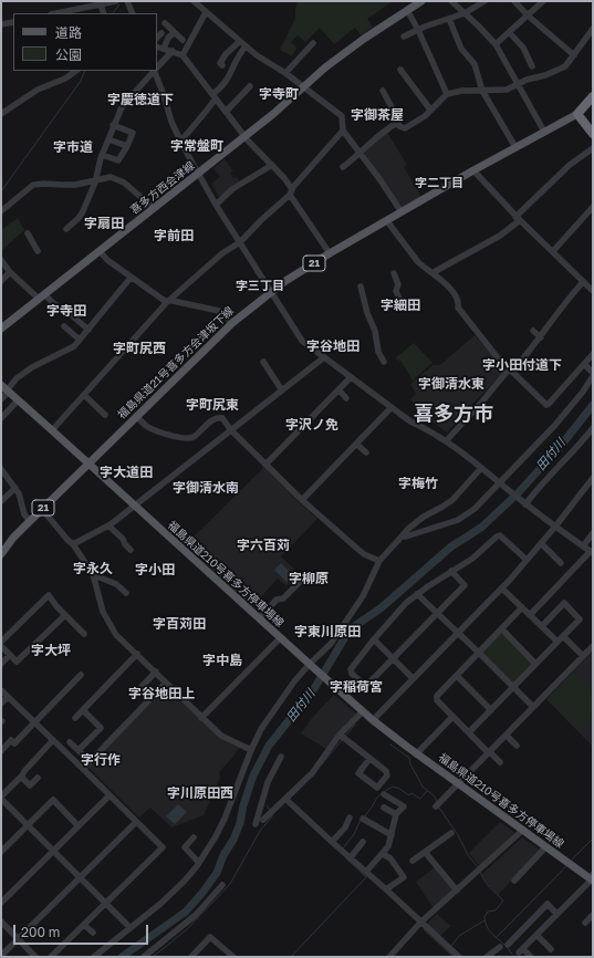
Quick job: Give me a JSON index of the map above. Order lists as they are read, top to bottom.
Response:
{
  "streets": {
    "main road": [
      "喜多方西会津線",
      "21",
      "福島県道21号喜多方会津坂下線",
      "福島県道210号喜多方停車場線"
    ]
  },
  "crossings": [
    ["福島県道21号喜多方会津坂下線", "福島県道210号喜多方停車場線"]
  ],
  "districts": [
    "字寺町",
    "字慶徳道下",
    "字御茶屋",
    "字常盤町",
    "字市道",
    "字二丁目",
    "字扇田",
    "字前田",
    "字三丁目",
    "字細田",
    "字寺田",
    "字谷地田",
    "字町尻西",
    "字小田付道下",
    "字御清水東",
    "字町尻東",
    "喜多方市",
    "字沢ノ免",
    "字大道田",
    "字梅竹",
    "字御清水南",
    "字六百苅",
    "字永久",
    "字小田",
    "字柳原",
    "字百苅田",
    "字東川原田",
    "字大坪",
    "字中島",
    "字稲荷宮",
    "字谷地田上",
    "字行作",
    "字川原田西"
  ],
  "water": ["田付川"],
  "legend": ["道路", "公園"],
  "scale_bar": "200 m"
}
